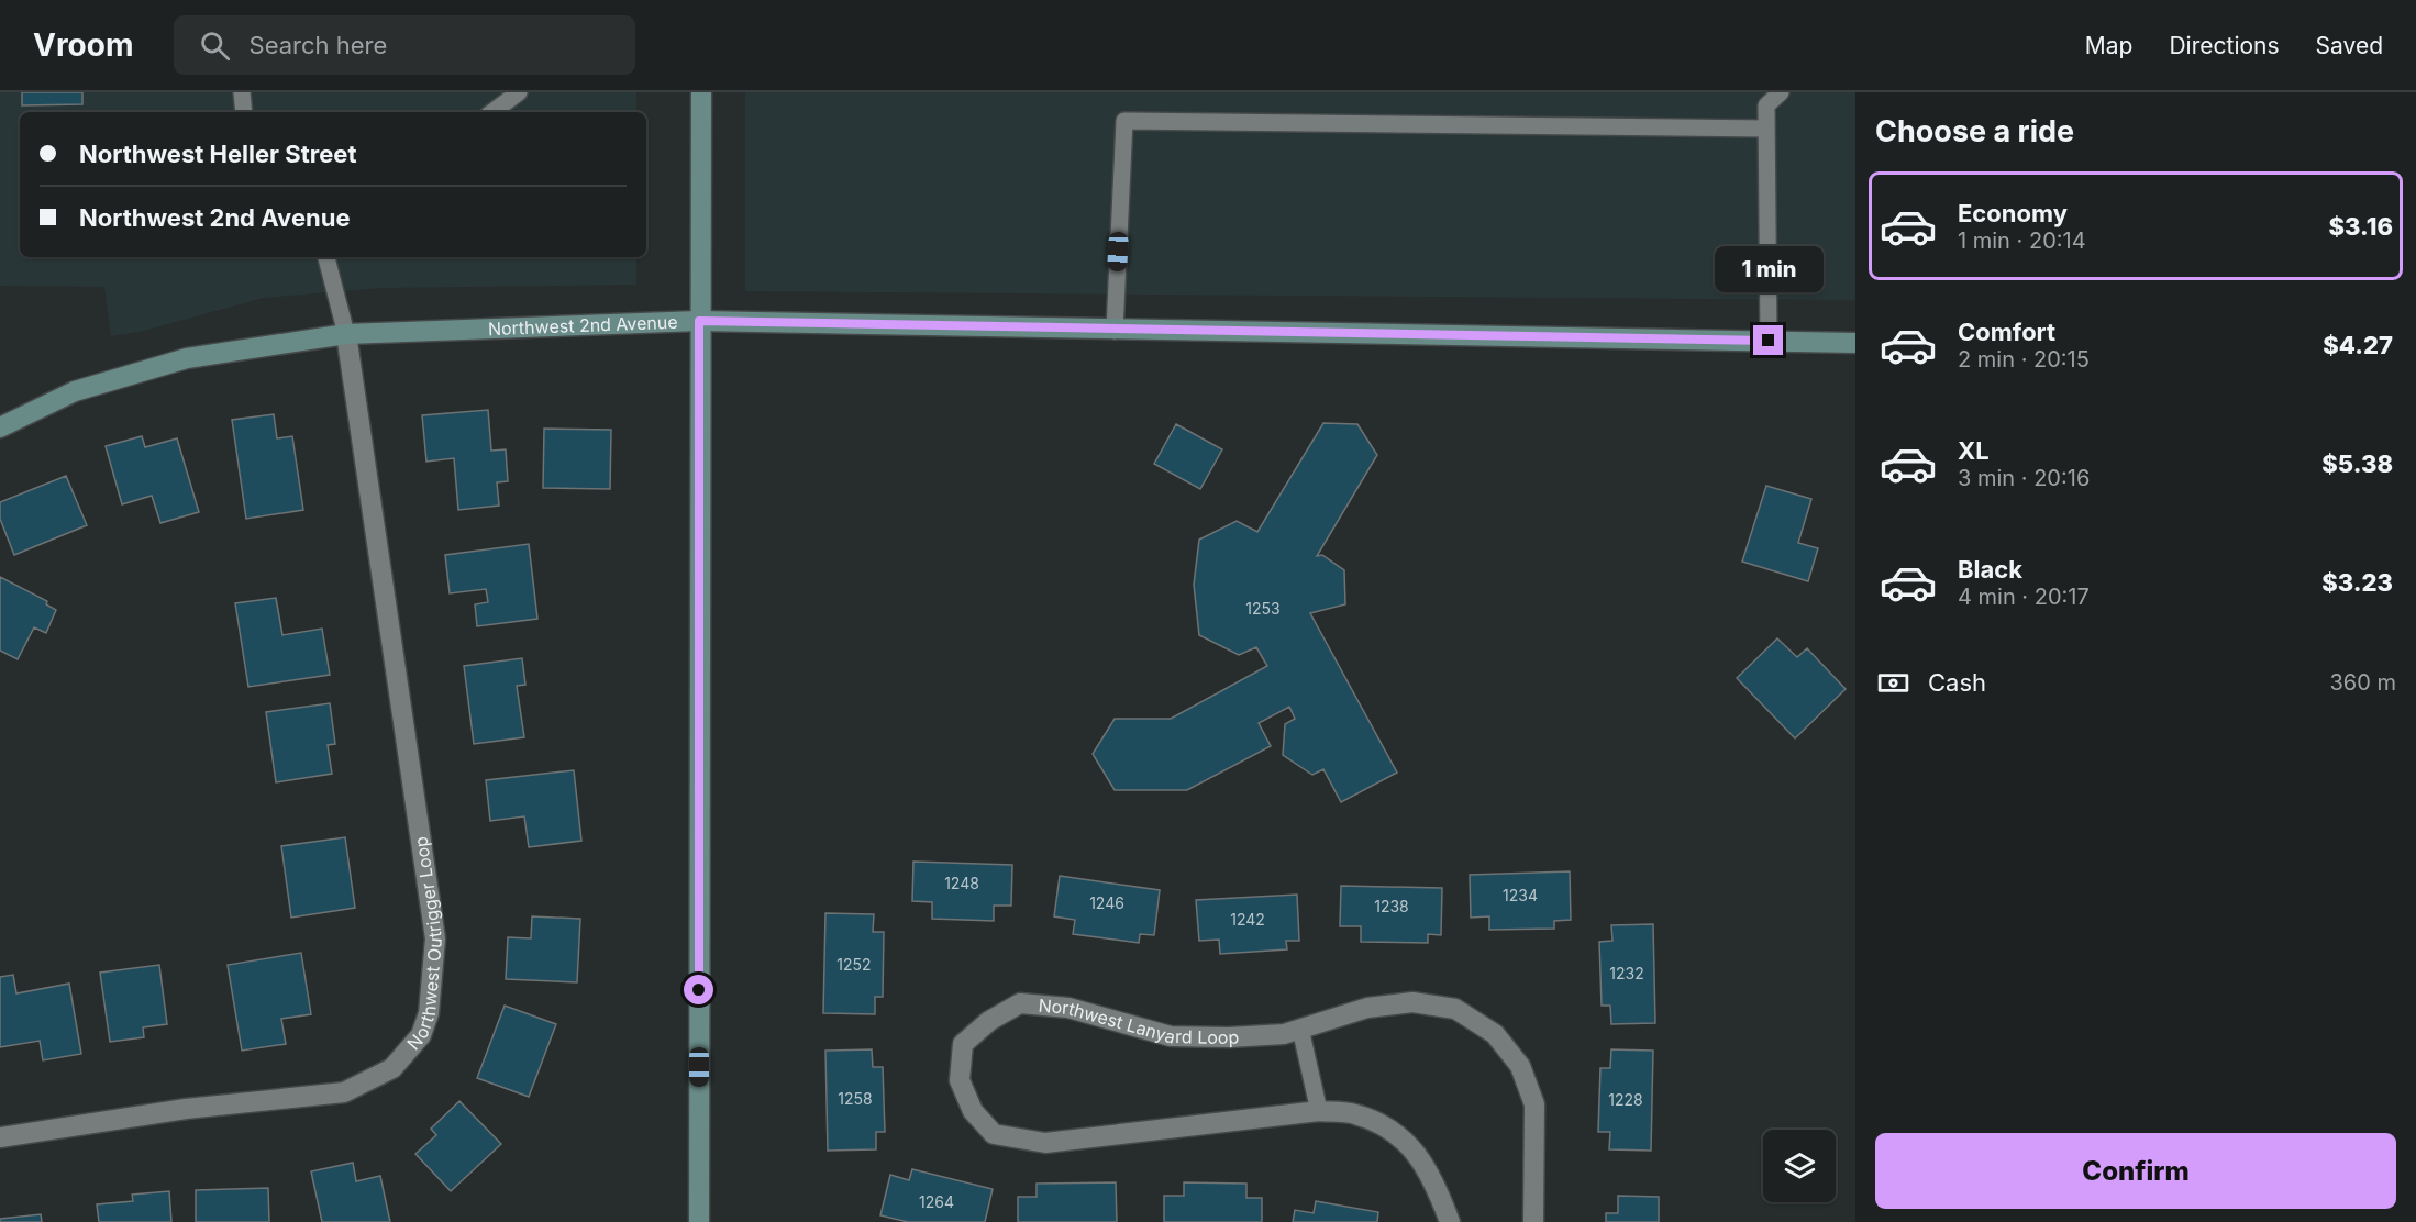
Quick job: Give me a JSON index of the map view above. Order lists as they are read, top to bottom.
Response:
{
  "streets": {
    "street": ["Northwest 2nd Avenue", "Northwest Outrigger Loop", "Northwest Lanyard Loop"]
  },
  "crossings": [
    ["Northwest 2nd Avenue", "Northwest Outrigger Loop"]
  ],
  "house_numbers": [
    "1253",
    "1248",
    "1234",
    "1246",
    "1238",
    "1242",
    "1252",
    "1232",
    "1258",
    "1228",
    "1264"
  ],
  "page": {
    "header": "Vroom",
    "search": "Search here",
    "nav": ["Map", "Directions", "Saved"],
    "heading": "Choose a ride",
    "banner": ["Northwest Heller Street", "Northwest 2nd Avenue"],
    "list": [
      {
        "name": "Economy",
        "note": "1 min · 20:14",
        "value": "$3.16"
      },
      {
        "name": "Comfort",
        "note": "2 min · 20:15",
        "value": "$4.27"
      },
      {
        "name": "XL",
        "note": "3 min · 20:16",
        "value": "$5.38"
      },
      {
        "name": "Black",
        "note": "4 min · 20:17",
        "value": "$3.23"
      }
    ],
    "bubble": "1 min",
    "pay": ["Cash", "360 m"],
    "buttons": "Confirm"
  }
}
